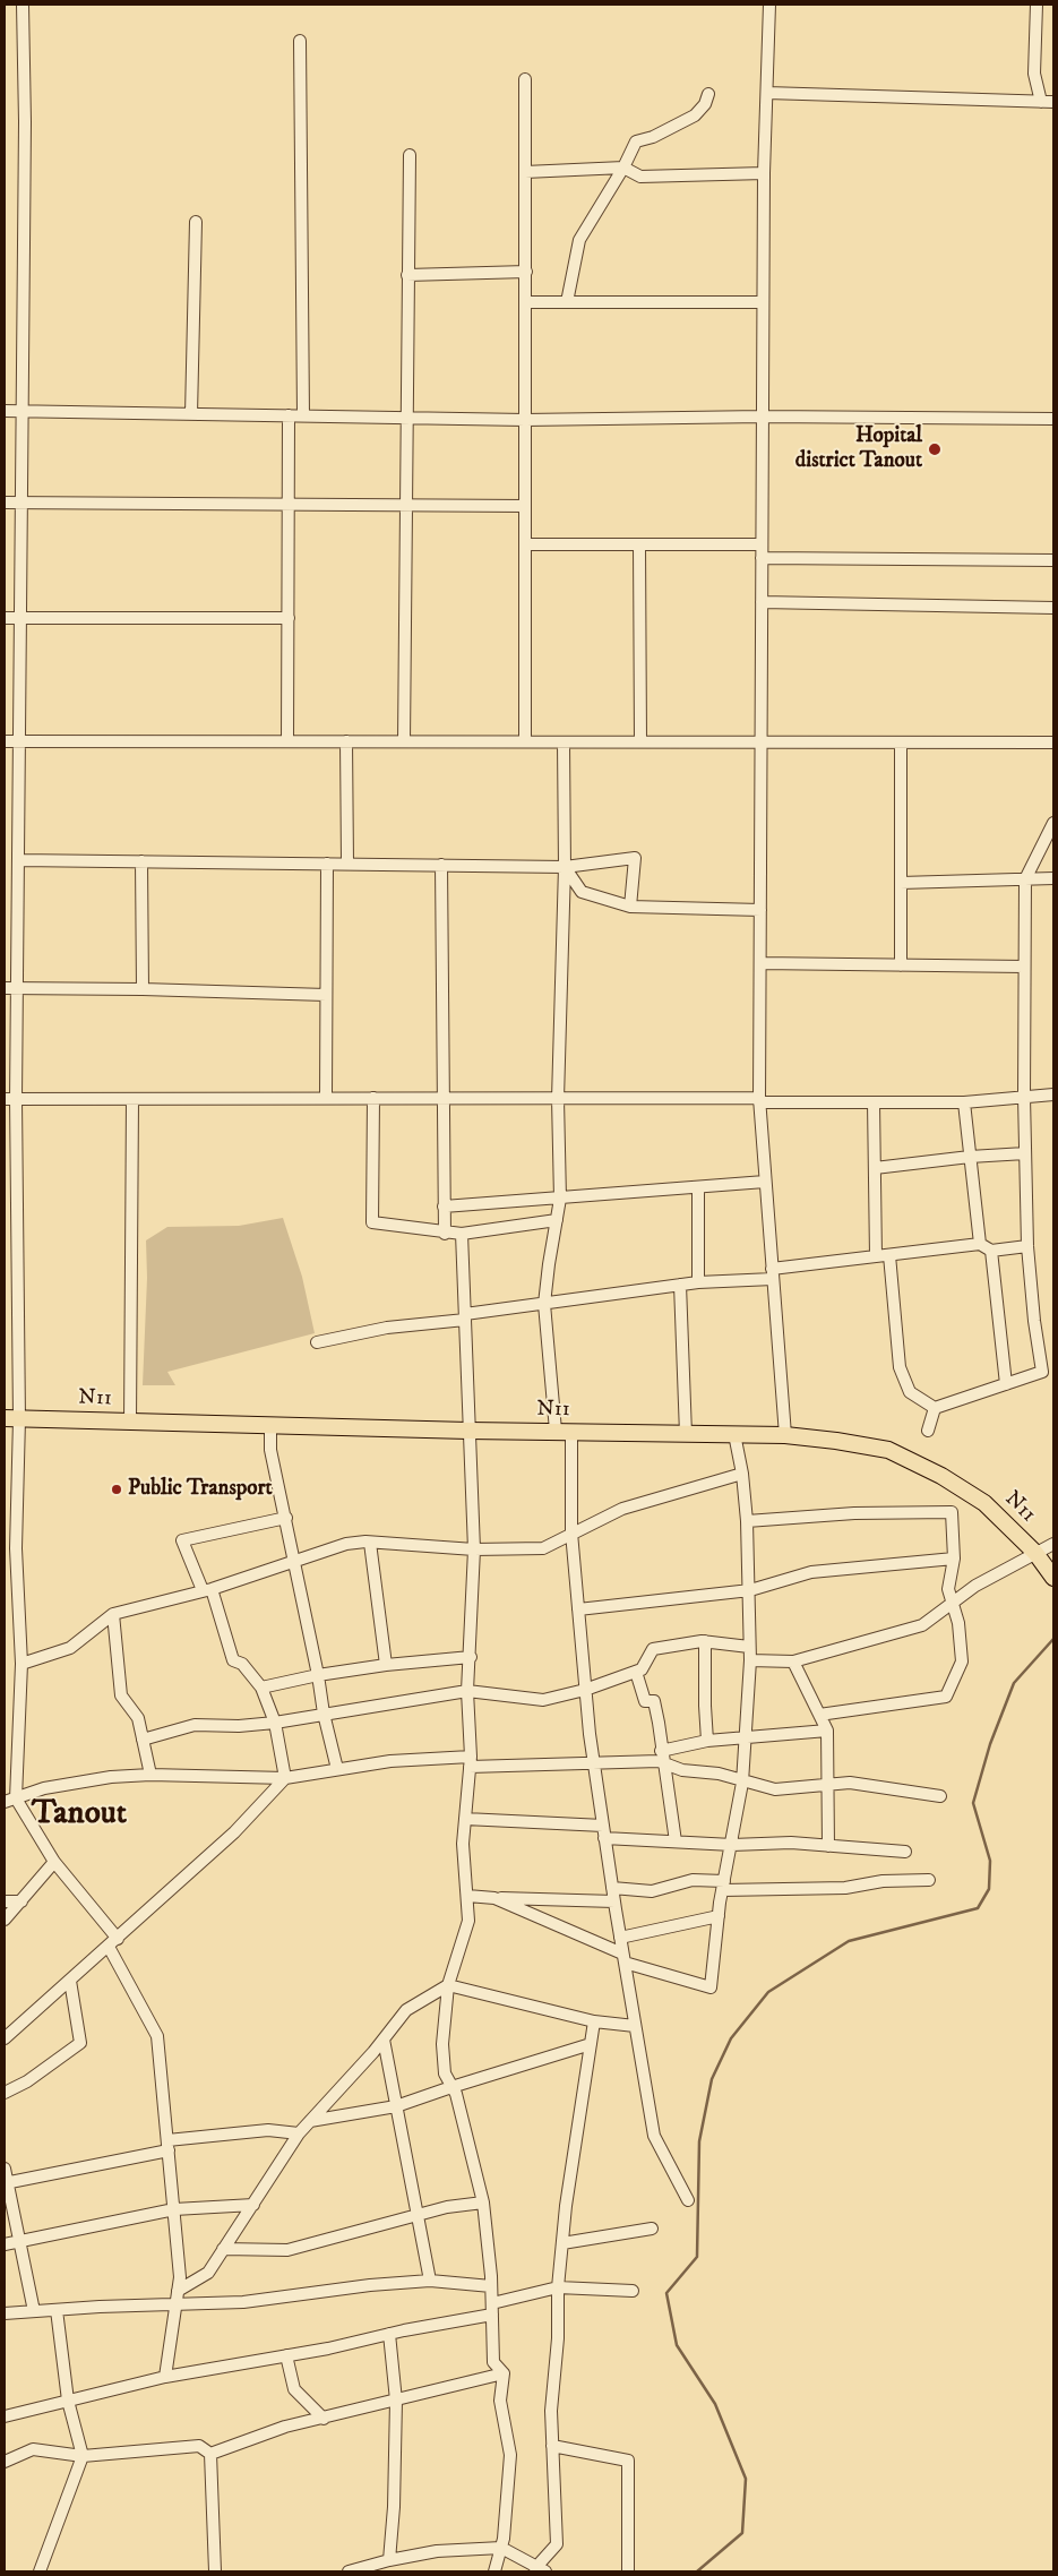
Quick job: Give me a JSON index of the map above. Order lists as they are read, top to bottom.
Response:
{
  "streets": {
    "main road": ["N11"]
  },
  "districts": ["Tanout"],
  "places": ["Hopital district Tanout", "Public Transport"]
}
